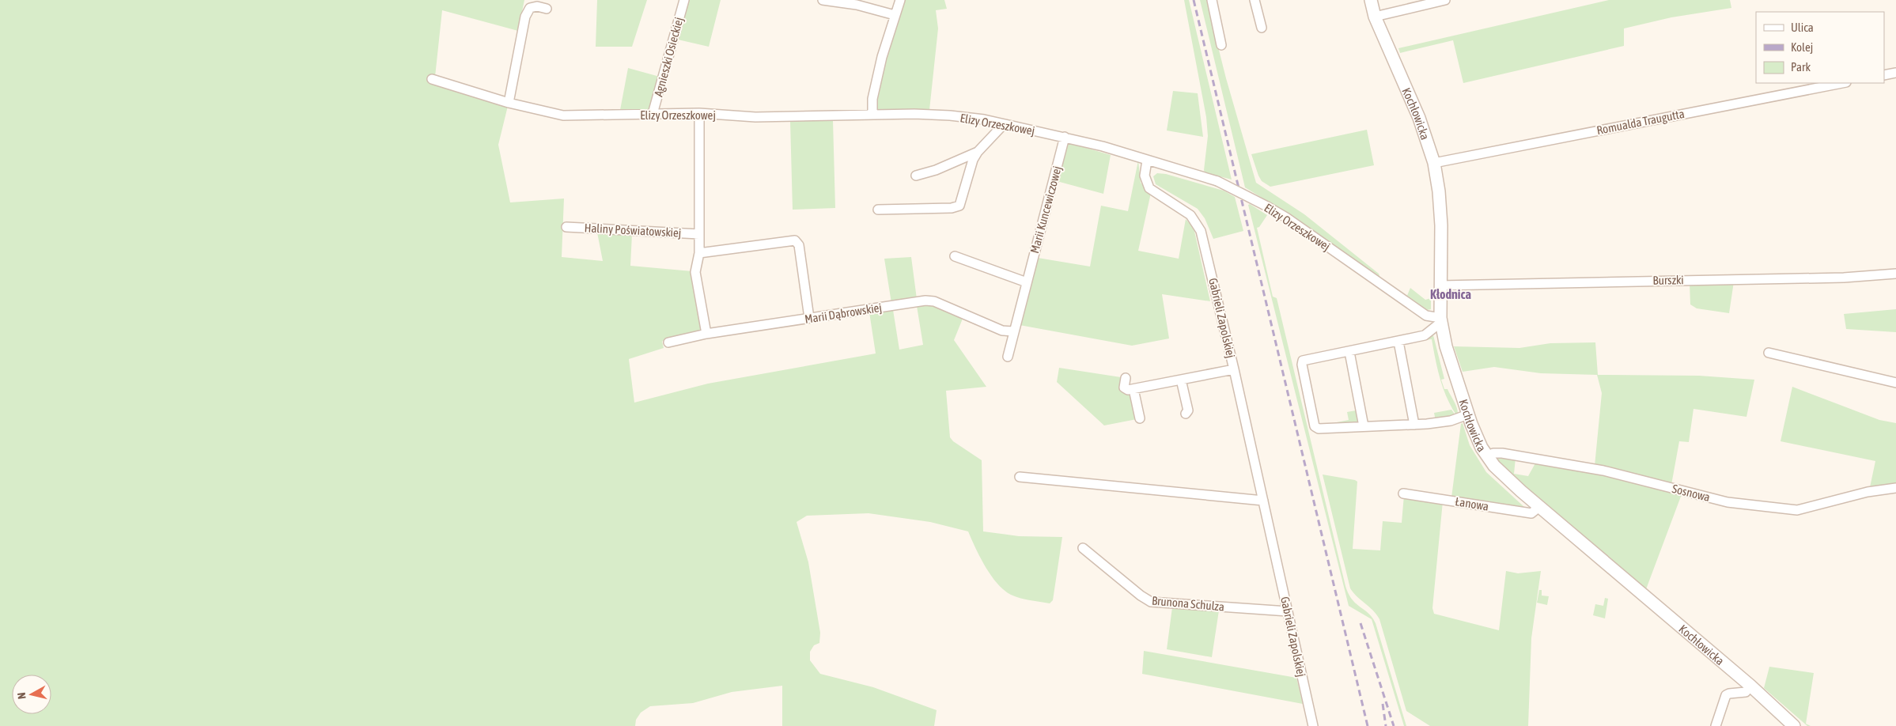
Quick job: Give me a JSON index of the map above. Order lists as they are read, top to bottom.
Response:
{
  "streets": {
    "street": [
      "Agnieszki Osieckiej",
      "Kochłowicka",
      "Elizy Orzeszkowej",
      "Romualda Traugutta",
      "Marii Kuncewiczowej",
      "Haliny Poświatowskiej",
      "Burszki",
      "Marii Dąbrowskiej",
      "Gabrieli Zapolskiej",
      "Sosnowa",
      "Łanowa",
      "Brunona Schulza"
    ]
  },
  "crossings": [
    ["Agnieszki Osieckiej", "Elizy Orzeszkowej"],
    ["Kochłowicka", "Elizy Orzeszkowej"],
    ["Kochłowicka", "Romualda Traugutta"],
    ["Kochłowicka", "Burszki"],
    ["Kochłowicka", "Sosnowa"],
    ["Kochłowicka", "Łanowa"],
    ["Elizy Orzeszkowej", "Marii Kuncewiczowej"],
    ["Elizy Orzeszkowej", "Haliny Poświatowskiej"],
    ["Elizy Orzeszkowej", "Gabrieli Zapolskiej"],
    ["Marii Kuncewiczowej", "Marii Dąbrowskiej"],
    ["Haliny Poświatowskiej", "Marii Dąbrowskiej"],
    ["Gabrieli Zapolskiej", "Brunona Schulza"]
  ],
  "districts": ["Kłodnica"],
  "legend": ["Ulica", "Kolej", "Park"],
  "north": "left"
}
